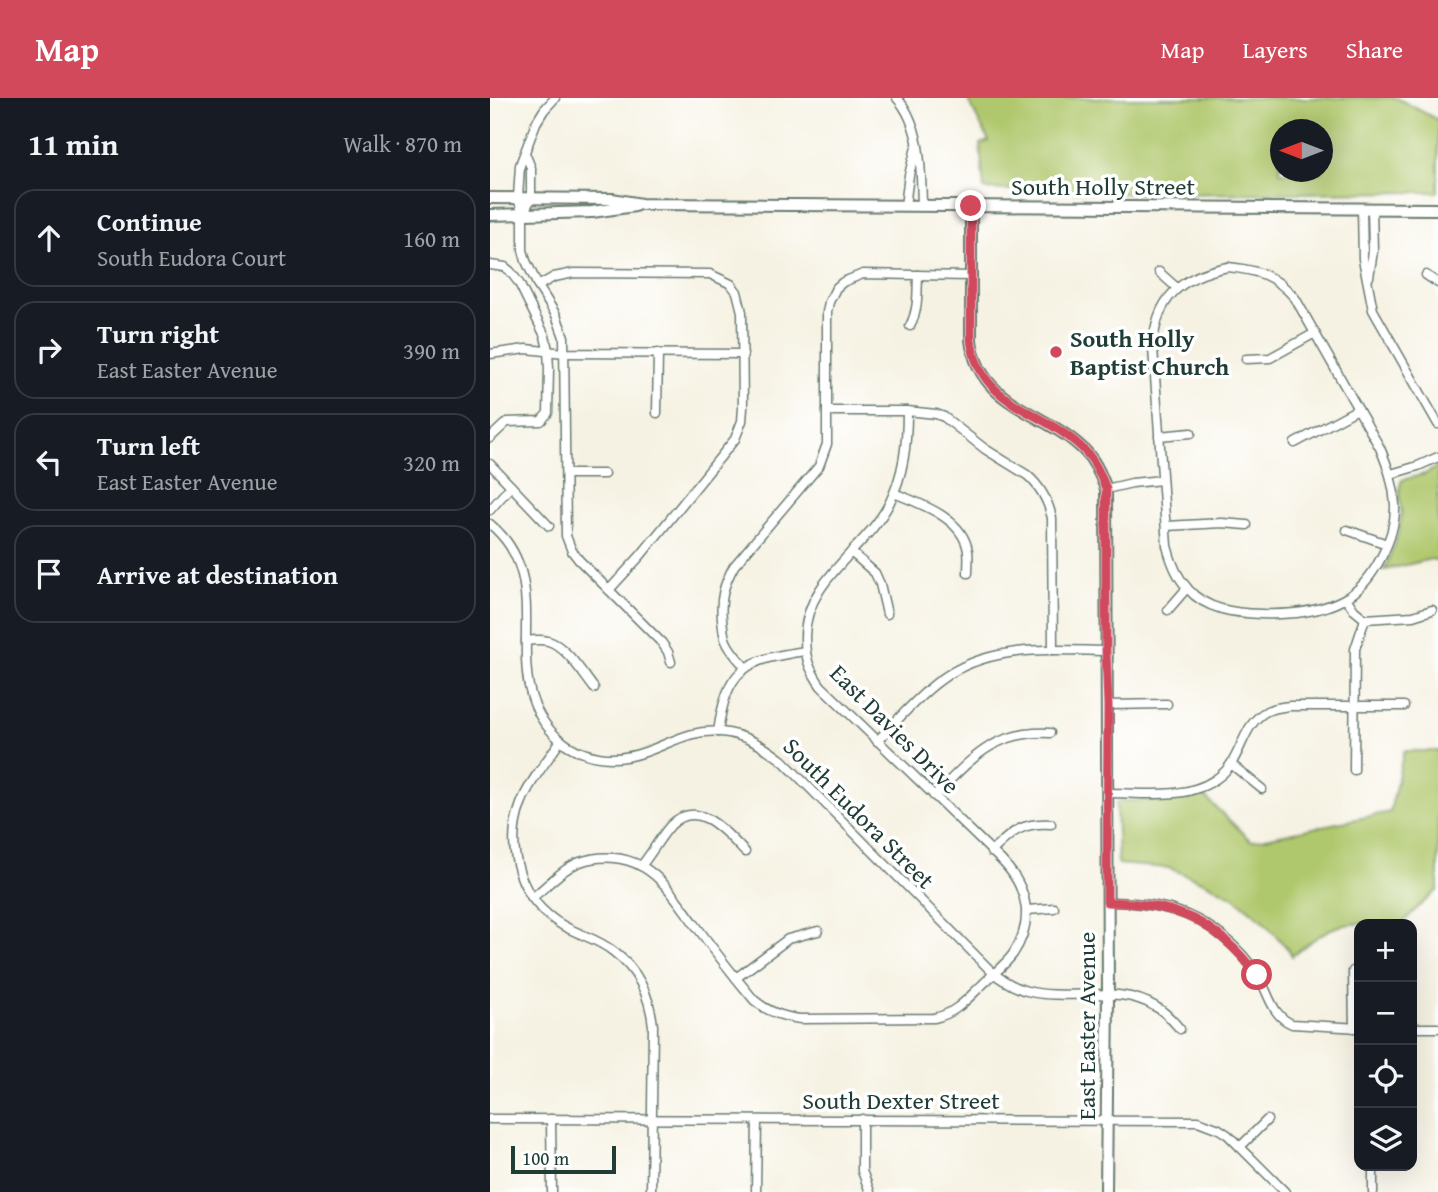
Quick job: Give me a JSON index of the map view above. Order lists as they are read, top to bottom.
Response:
{
  "streets": {
    "main road": ["South Holly Street", "East Easter Avenue"],
    "street": ["East Davies Drive", "South Eudora Street", "South Dexter Street"]
  },
  "crossings": [
    ["South Holly Street", "East Easter Avenue"],
    ["South Eudora Street", "East Easter Avenue"],
    ["East Easter Avenue", "South Dexter Street"]
  ],
  "places": ["South Holly Baptist Church"],
  "scale_bar": "100 m",
  "north": "left",
  "page": {
    "header": "Map",
    "nav": ["Map", "Layers", "Share"],
    "heading": ["11 min", "Walk · 870 m"],
    "list": [
      ["Continue", "South Eudora Court", "160 m"],
      ["Turn right", "East Easter Avenue", "390 m"],
      ["Turn left", "East Easter Avenue", "320 m"],
      "Arrive at destination"
    ],
    "map_buttons": ["+", "−"],
    "scale": "100 m"
  }
}
